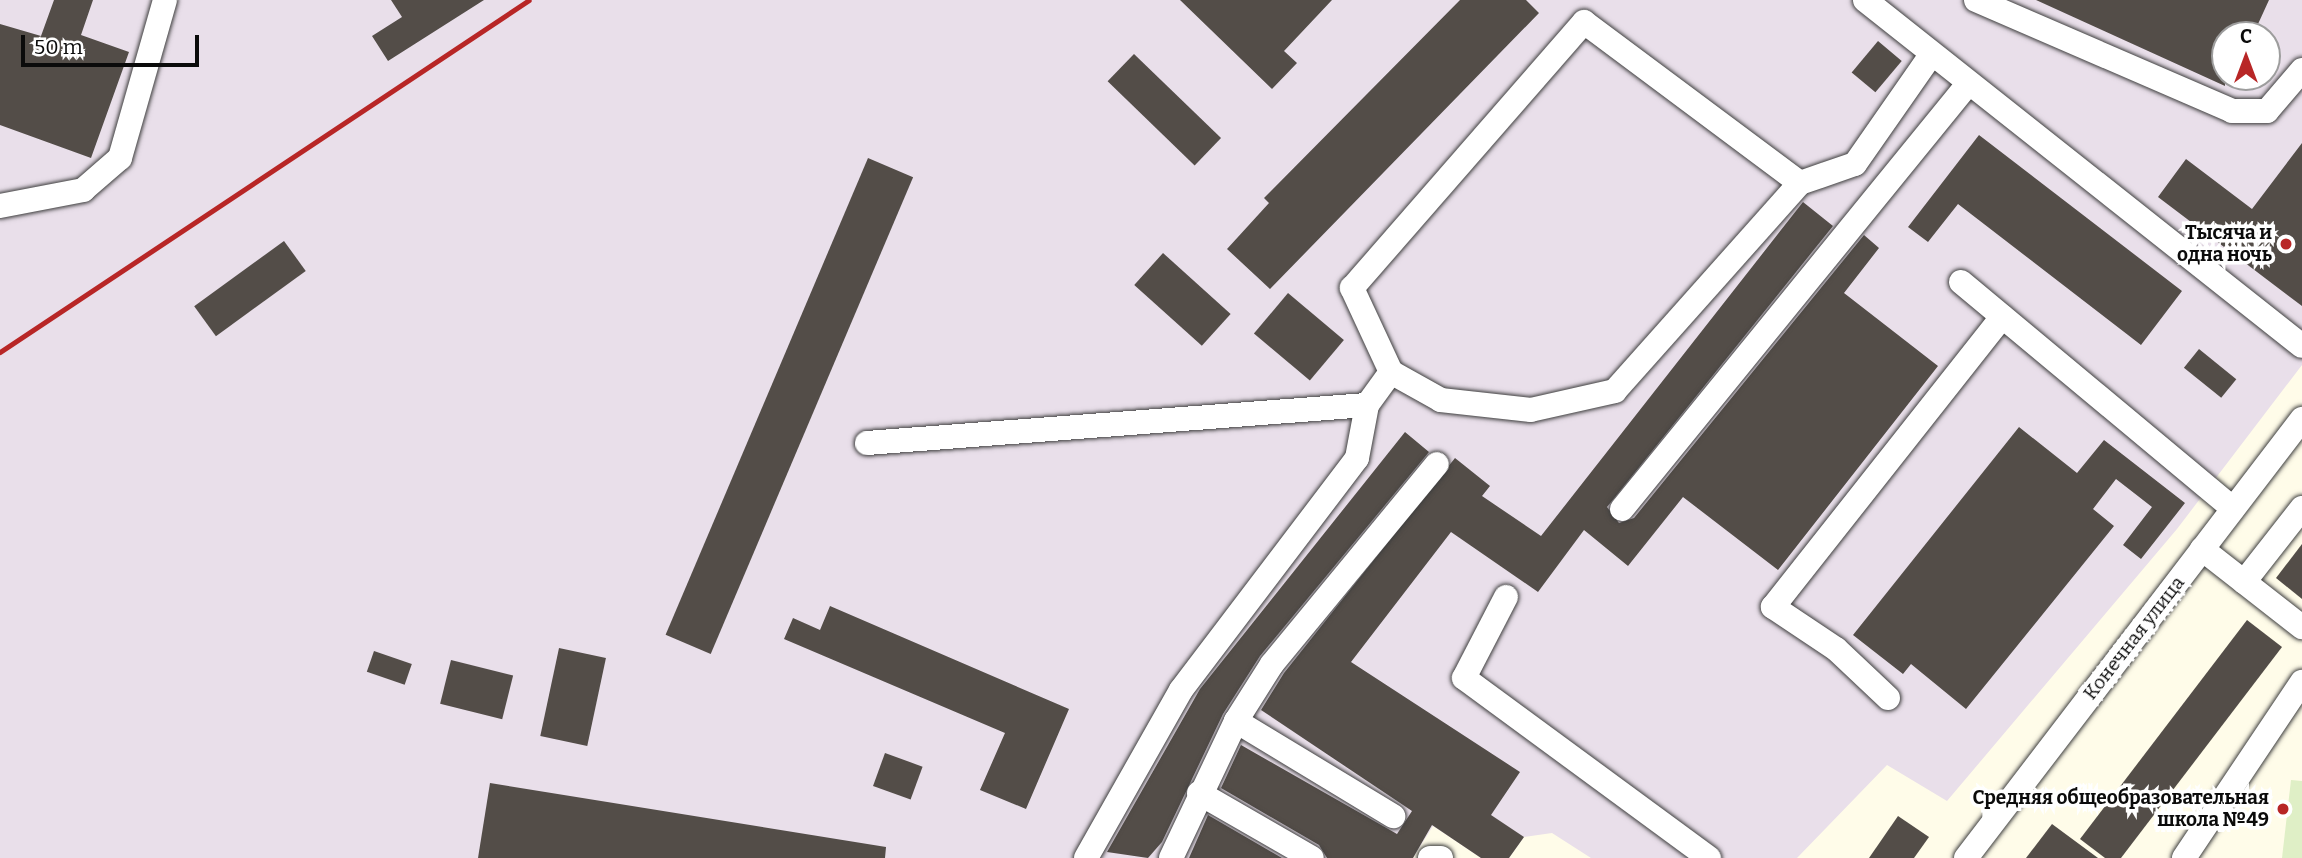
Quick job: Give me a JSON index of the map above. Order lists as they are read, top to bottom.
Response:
{
  "streets": {
    "street": ["Конечная улица"]
  },
  "places": ["Тысяча и одна ночь", "Средняя общеобразовательная школа №49"],
  "scale_bar": "50 m",
  "north": "top"
}
